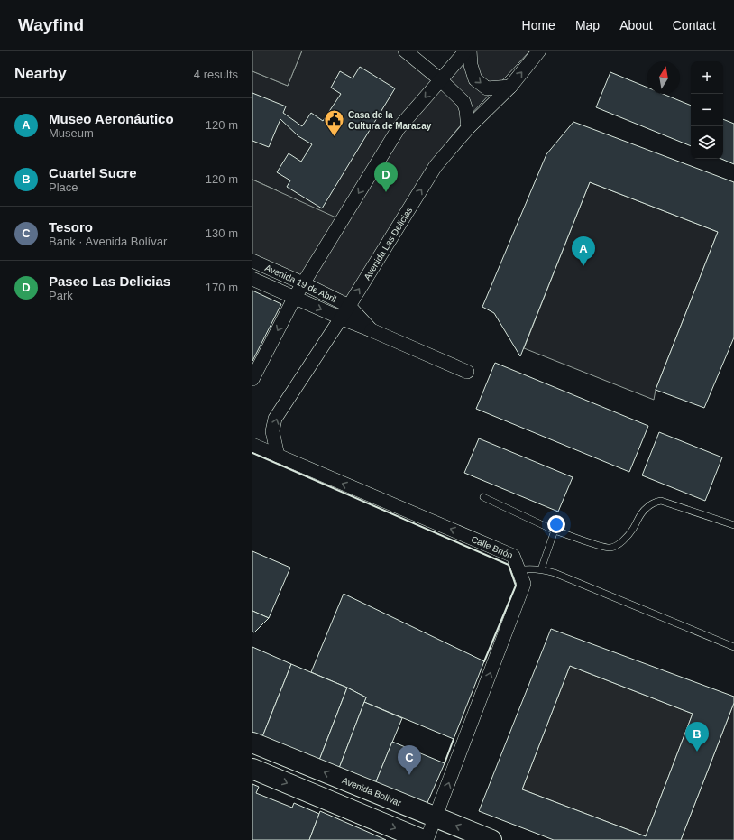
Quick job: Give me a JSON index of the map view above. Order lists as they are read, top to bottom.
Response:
{
  "streets": {
    "main road": ["Avenida Bolívar"],
    "street": ["Avenida Las Delicias", "Avenida 19 de Abril", "Calle Brión"]
  },
  "crossings": [
    ["Avenida Las Delicias", "Avenida 19 de Abril"],
    ["Avenida Las Delicias", "Calle Brión"],
    ["Calle Brión", "Avenida Bolívar"]
  ],
  "places": {
    "public building": ["Casa de la Cultura de Maracay"]
  },
  "north": "top",
  "page": {
    "header": "Wayfind",
    "nav": [
      "Home",
      "Map",
      "About",
      "Contact"
    ],
    "heading": ["Nearby", "4 results"],
    "map_buttons": ["+", "−"],
    "list": [
      {
        "mark": "A",
        "name": "Museo Aeronáutico",
        "note": "Museum",
        "value": "120 m"
      },
      {
        "mark": "B",
        "name": "Cuartel Sucre",
        "note": "Place",
        "value": "120 m"
      },
      {
        "mark": "C",
        "name": "Tesoro",
        "note": "Bank · Avenida Bolívar",
        "value": "130 m"
      },
      {
        "mark": "D",
        "name": "Paseo Las Delicias",
        "note": "Park",
        "value": "170 m"
      }
    ],
    "pins": [
      "D",
      "A",
      "B",
      "C"
    ]
  }
}
